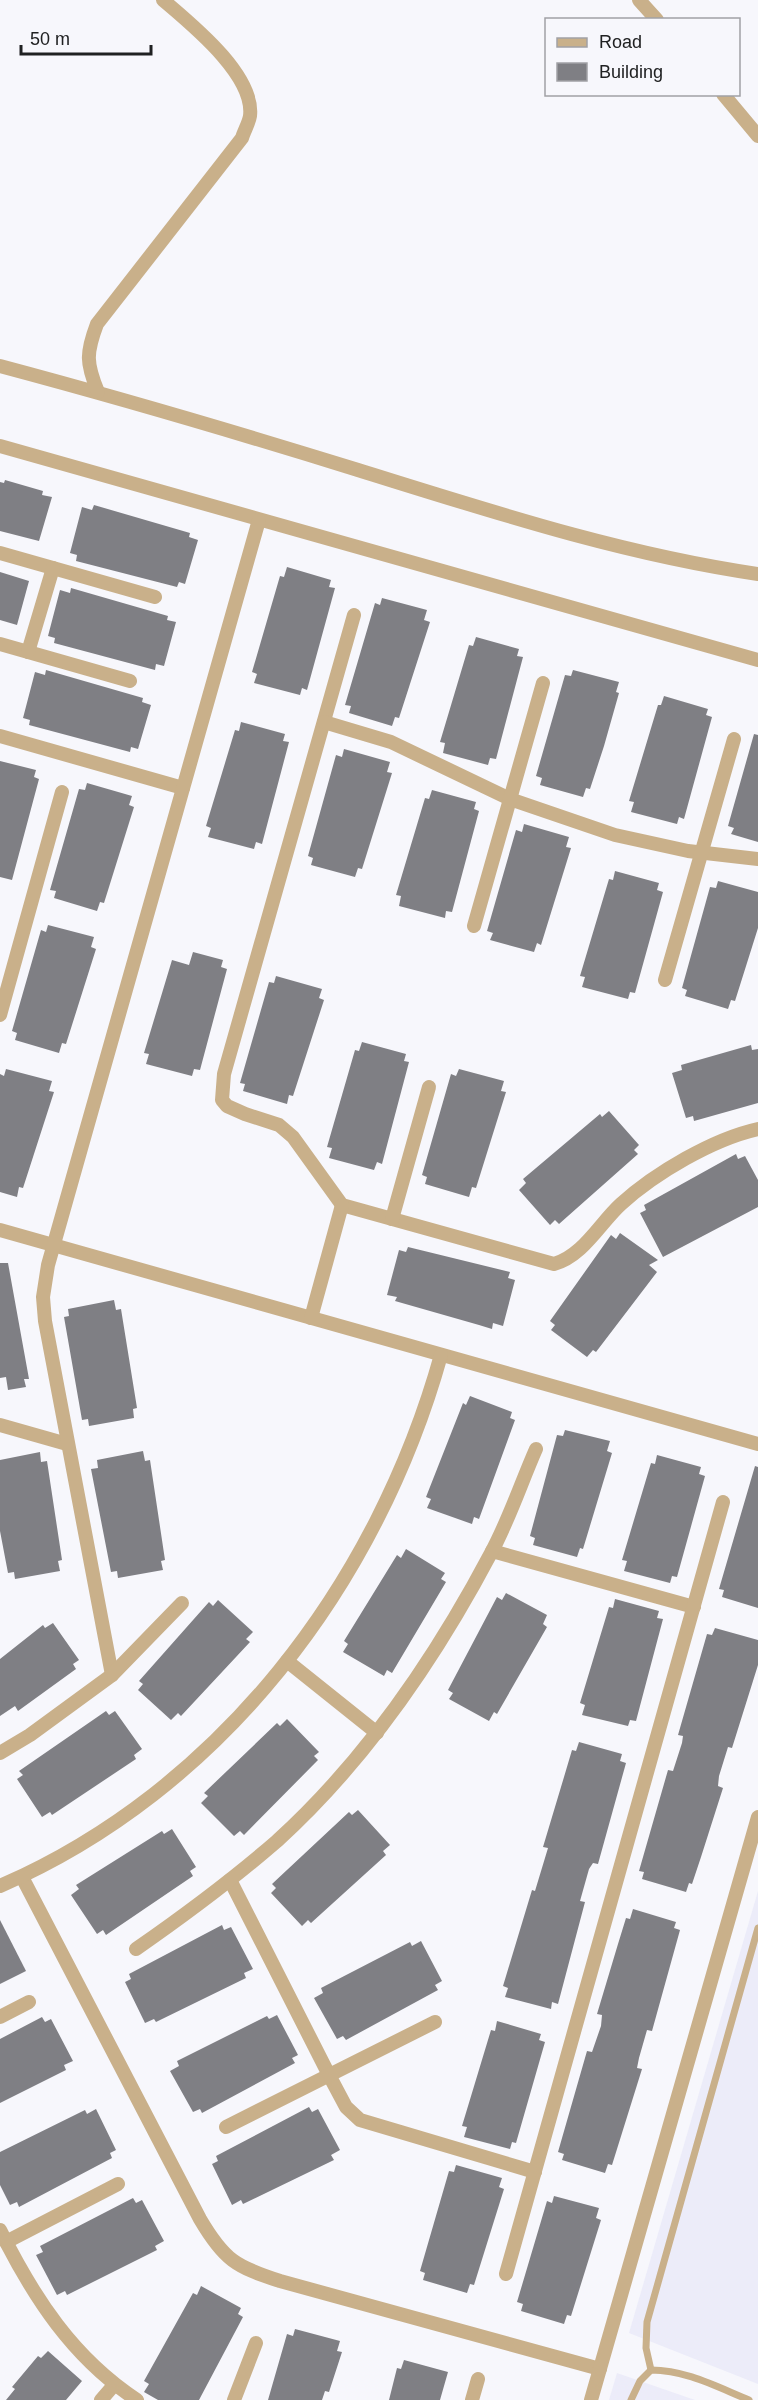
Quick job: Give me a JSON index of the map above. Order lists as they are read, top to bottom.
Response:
{
  "legend": ["Road", "Building"],
  "scale_bar": "50 m"
}
